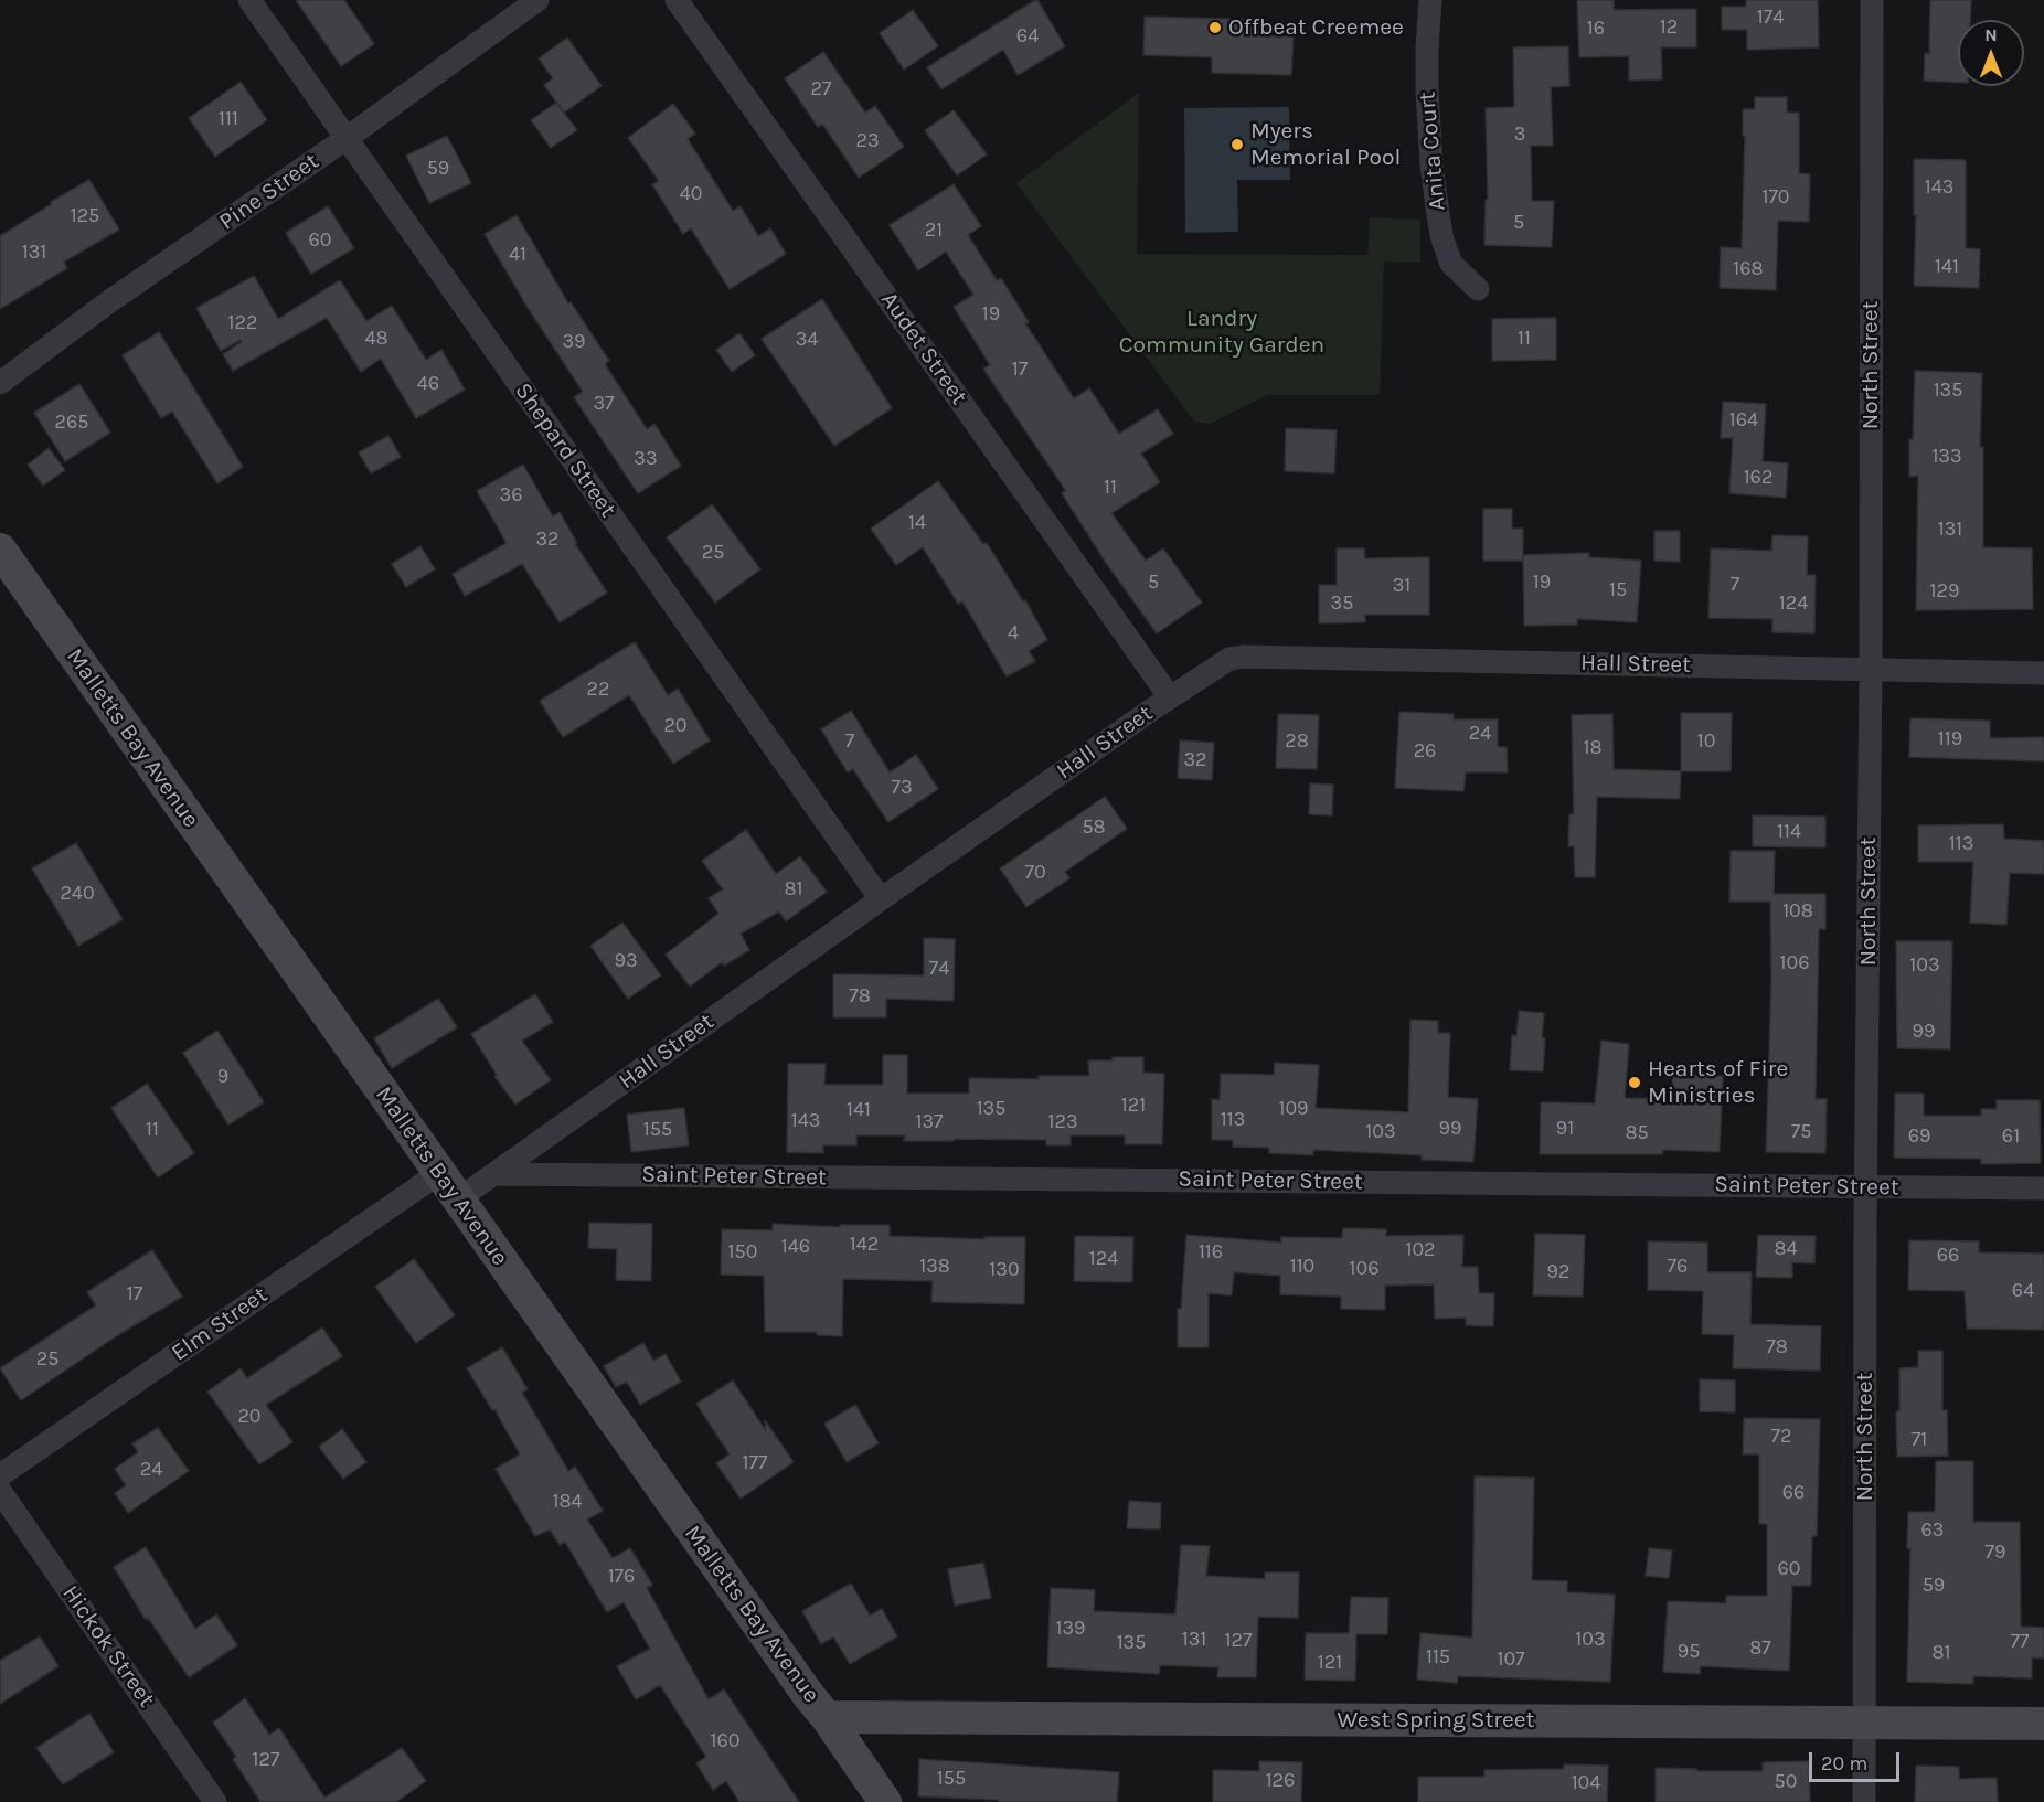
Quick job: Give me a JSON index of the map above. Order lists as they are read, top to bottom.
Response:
{
  "streets": {
    "street": [
      "Anita Court",
      "Pine Street",
      "Audet Street",
      "North Street",
      "Shepard Street",
      "Hall Street",
      "Malletts Bay Avenue",
      "Saint Peter Street",
      "Elm Street",
      "Hickok Street",
      "West Spring Street"
    ]
  },
  "crossings": [
    ["Pine Street", "Shepard Street"],
    ["Audet Street", "Hall Street"],
    ["North Street", "Hall Street"],
    ["North Street", "Saint Peter Street"],
    ["North Street", "West Spring Street"],
    ["Shepard Street", "Hall Street"],
    ["Hall Street", "Malletts Bay Avenue"],
    ["Hall Street", "Saint Peter Street"],
    ["Malletts Bay Avenue", "Elm Street"],
    ["Malletts Bay Avenue", "West Spring Street"]
  ],
  "parks": ["Landry Community Garden"],
  "places": ["Offbeat Creemee", "Myers Memorial Pool", "Hearts of Fire Ministries"],
  "house_numbers": [
    "174",
    "12",
    "16",
    "64",
    "27",
    "111",
    "3",
    "23",
    "59",
    "143",
    "40",
    "170",
    "125",
    "5",
    "21",
    "60",
    "131",
    "41",
    "141",
    "168",
    "19",
    "122",
    "48",
    "11",
    "34",
    "39",
    "17",
    "46",
    "135",
    "37",
    "164",
    "265",
    "133",
    "33",
    "162",
    "11",
    "36",
    "14",
    "131",
    "32",
    "25",
    "5",
    "19",
    "7",
    "31",
    "15",
    "129",
    "35",
    "124",
    "4",
    "22",
    "20",
    "24",
    "119",
    "7",
    "28",
    "10",
    "18",
    "26",
    "32",
    "73",
    "58",
    "114",
    "113",
    "70",
    "81",
    "240",
    "108",
    "93",
    "106",
    "103",
    "74",
    "78",
    "99",
    "9",
    "121",
    "135",
    "109",
    "141",
    "113",
    "143",
    "137",
    "123",
    "99",
    "91",
    "11",
    "155",
    "103",
    "75",
    "85",
    "69",
    "61",
    "142",
    "146",
    "84",
    "102",
    "150",
    "116",
    "66",
    "124",
    "138",
    "110",
    "76",
    "106",
    "130",
    "92",
    "64",
    "17",
    "78",
    "25",
    "20",
    "72",
    "71",
    "177",
    "24",
    "66",
    "184",
    "63",
    "79",
    "60",
    "176",
    "59",
    "139",
    "131",
    "103",
    "127",
    "77",
    "135",
    "87",
    "95",
    "81",
    "115",
    "107",
    "121",
    "160",
    "127",
    "155",
    "126",
    "50",
    "104"
  ],
  "scale_bar": "20 m",
  "north": "top"
}
